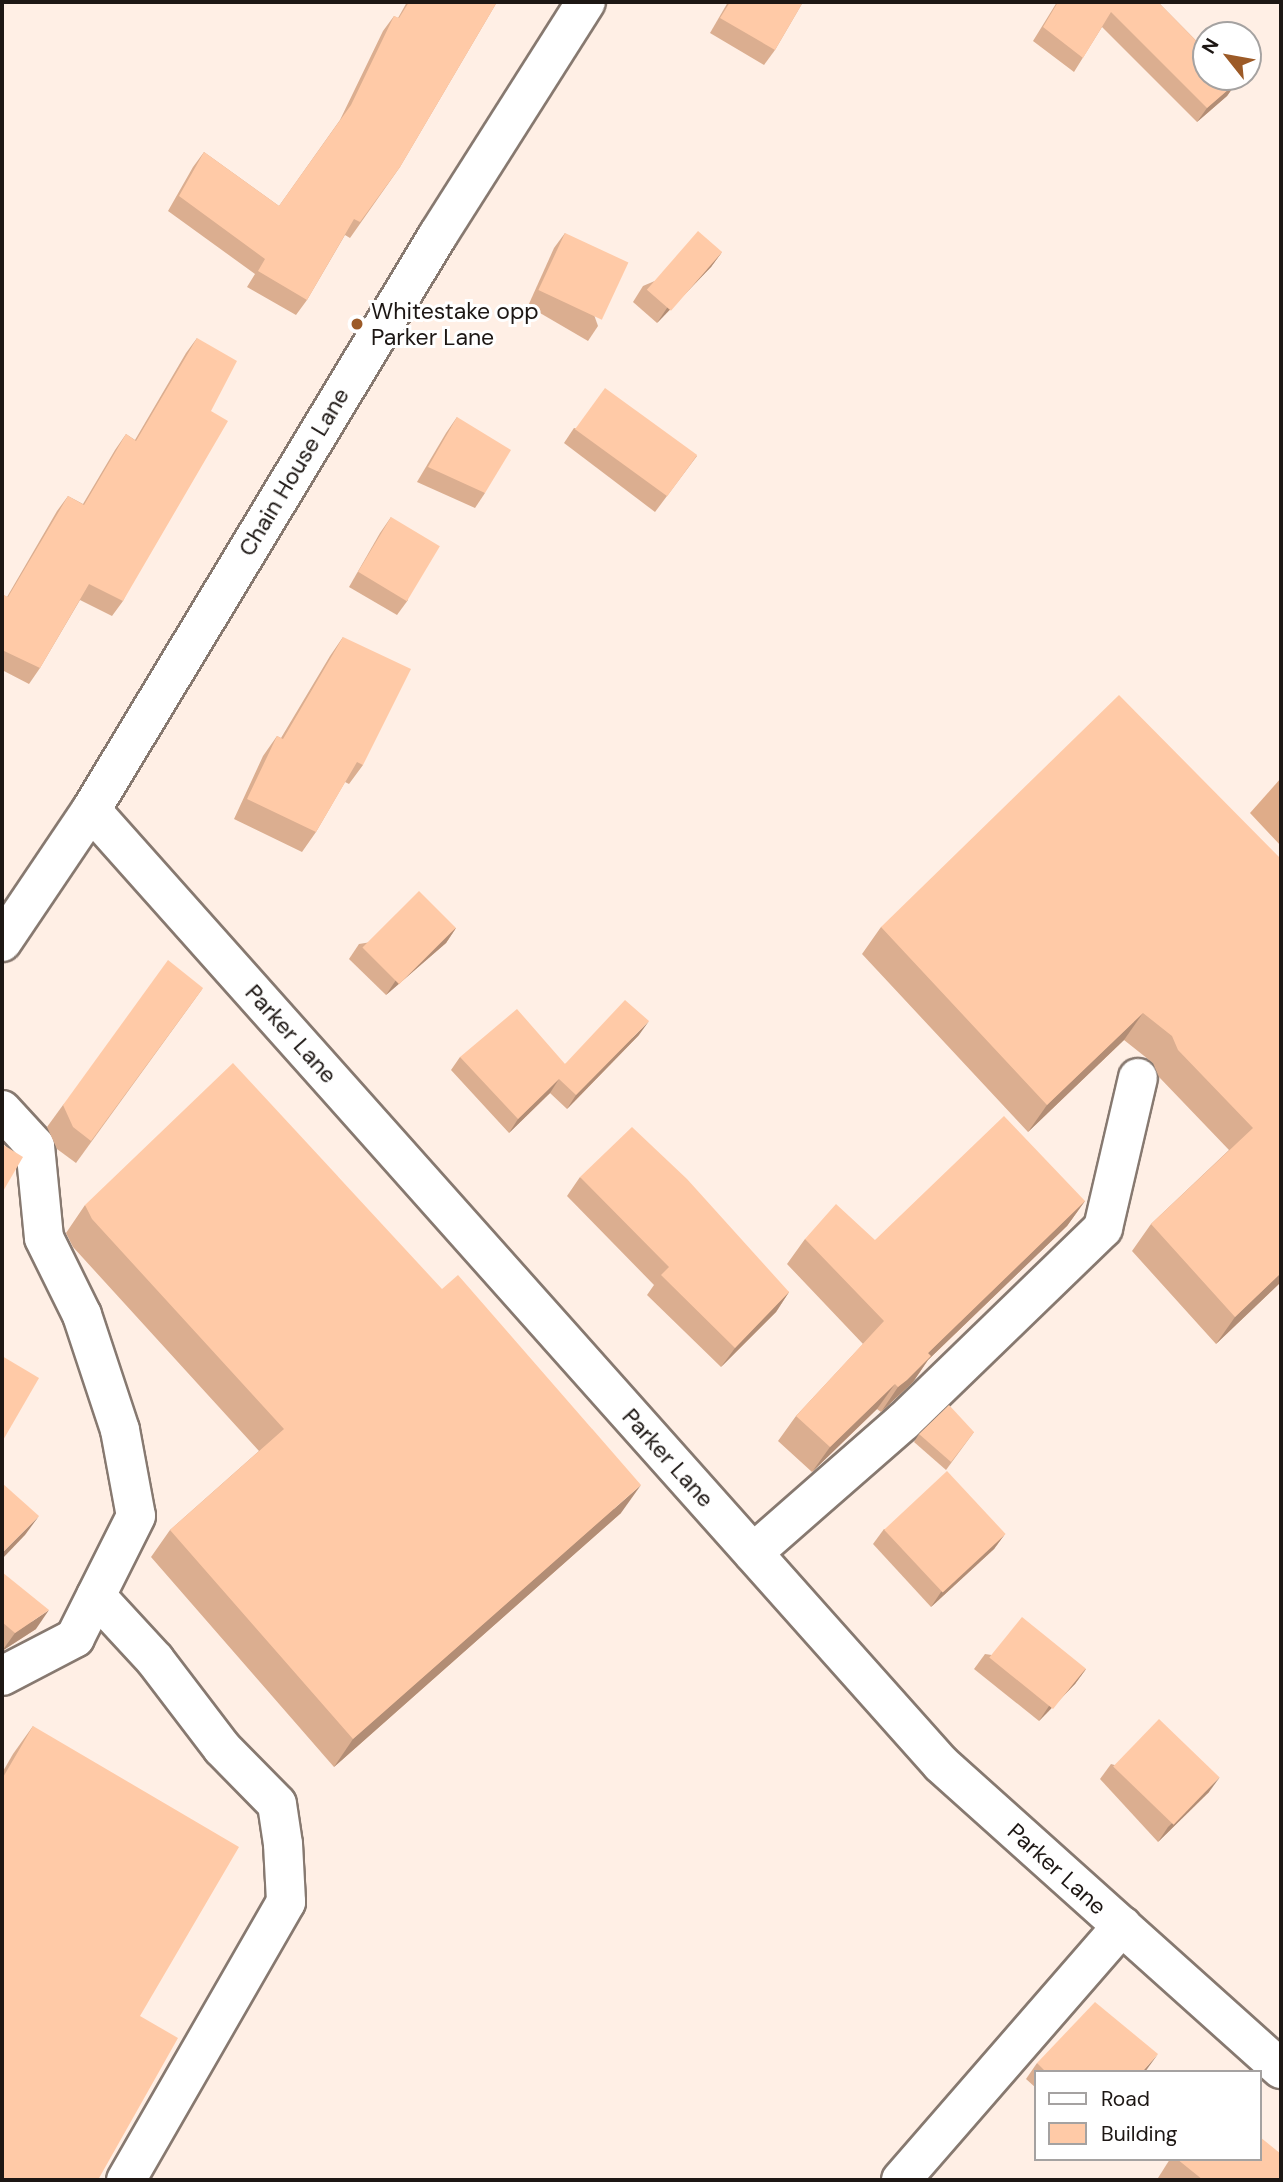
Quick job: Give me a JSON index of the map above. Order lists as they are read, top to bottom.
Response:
{
  "streets": {
    "street": ["Chain House Lane", "Parker Lane"]
  },
  "crossings": [
    ["Chain House Lane", "Parker Lane"]
  ],
  "places": ["Whitestake opp Parker Lane"],
  "legend": ["Road", "Building"],
  "north": "top left"
}
